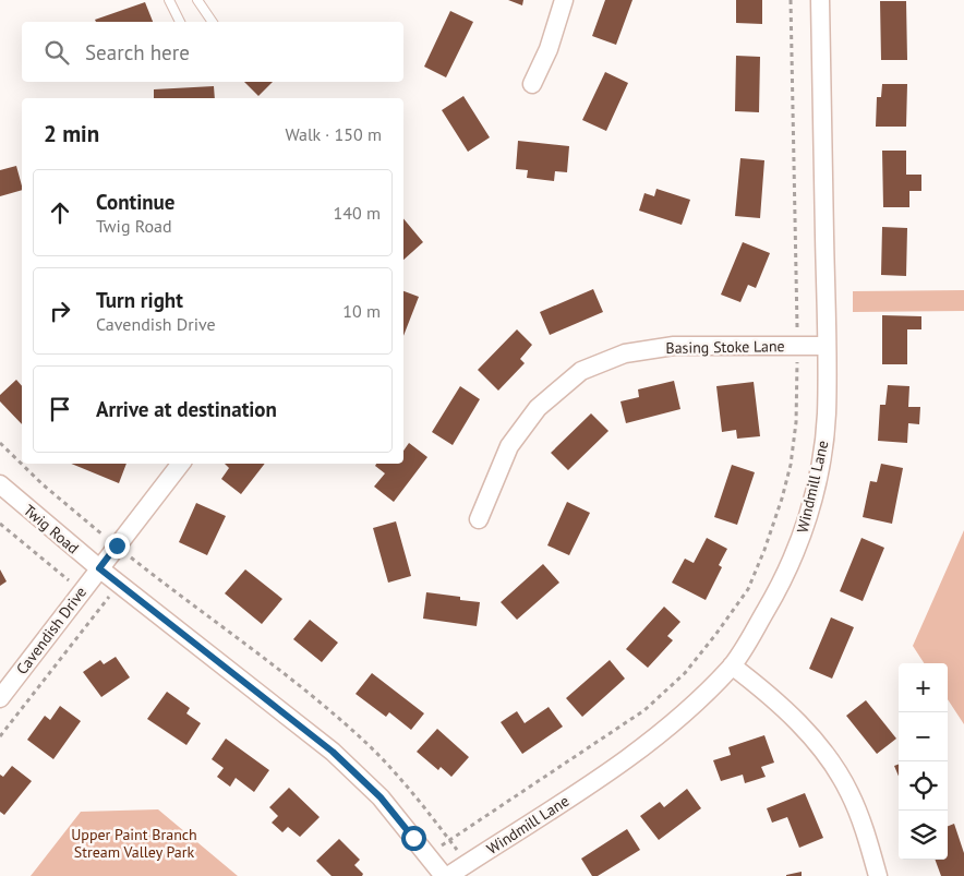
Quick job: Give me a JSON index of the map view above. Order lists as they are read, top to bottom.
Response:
{
  "streets": {
    "street": [
      "Basing Stoke Lane",
      "Windmill Lane",
      "Twig Road",
      "Cavendish Drive"
    ]
  },
  "crossings": [
    ["Basing Stoke Lane", "Windmill Lane"],
    ["Twig Road", "Cavendish Drive"]
  ],
  "parks": ["Upper Paint Branch Stream Valley Park"],
  "page": {
    "search": "Search here",
    "heading": ["2 min", "Walk · 150 m"],
    "list": [
      ["Continue", "Twig Road", "140 m"],
      ["Turn right", "Cavendish Drive", "10 m"],
      "Arrive at destination"
    ],
    "map_buttons": ["+", "−"]
  }
}
